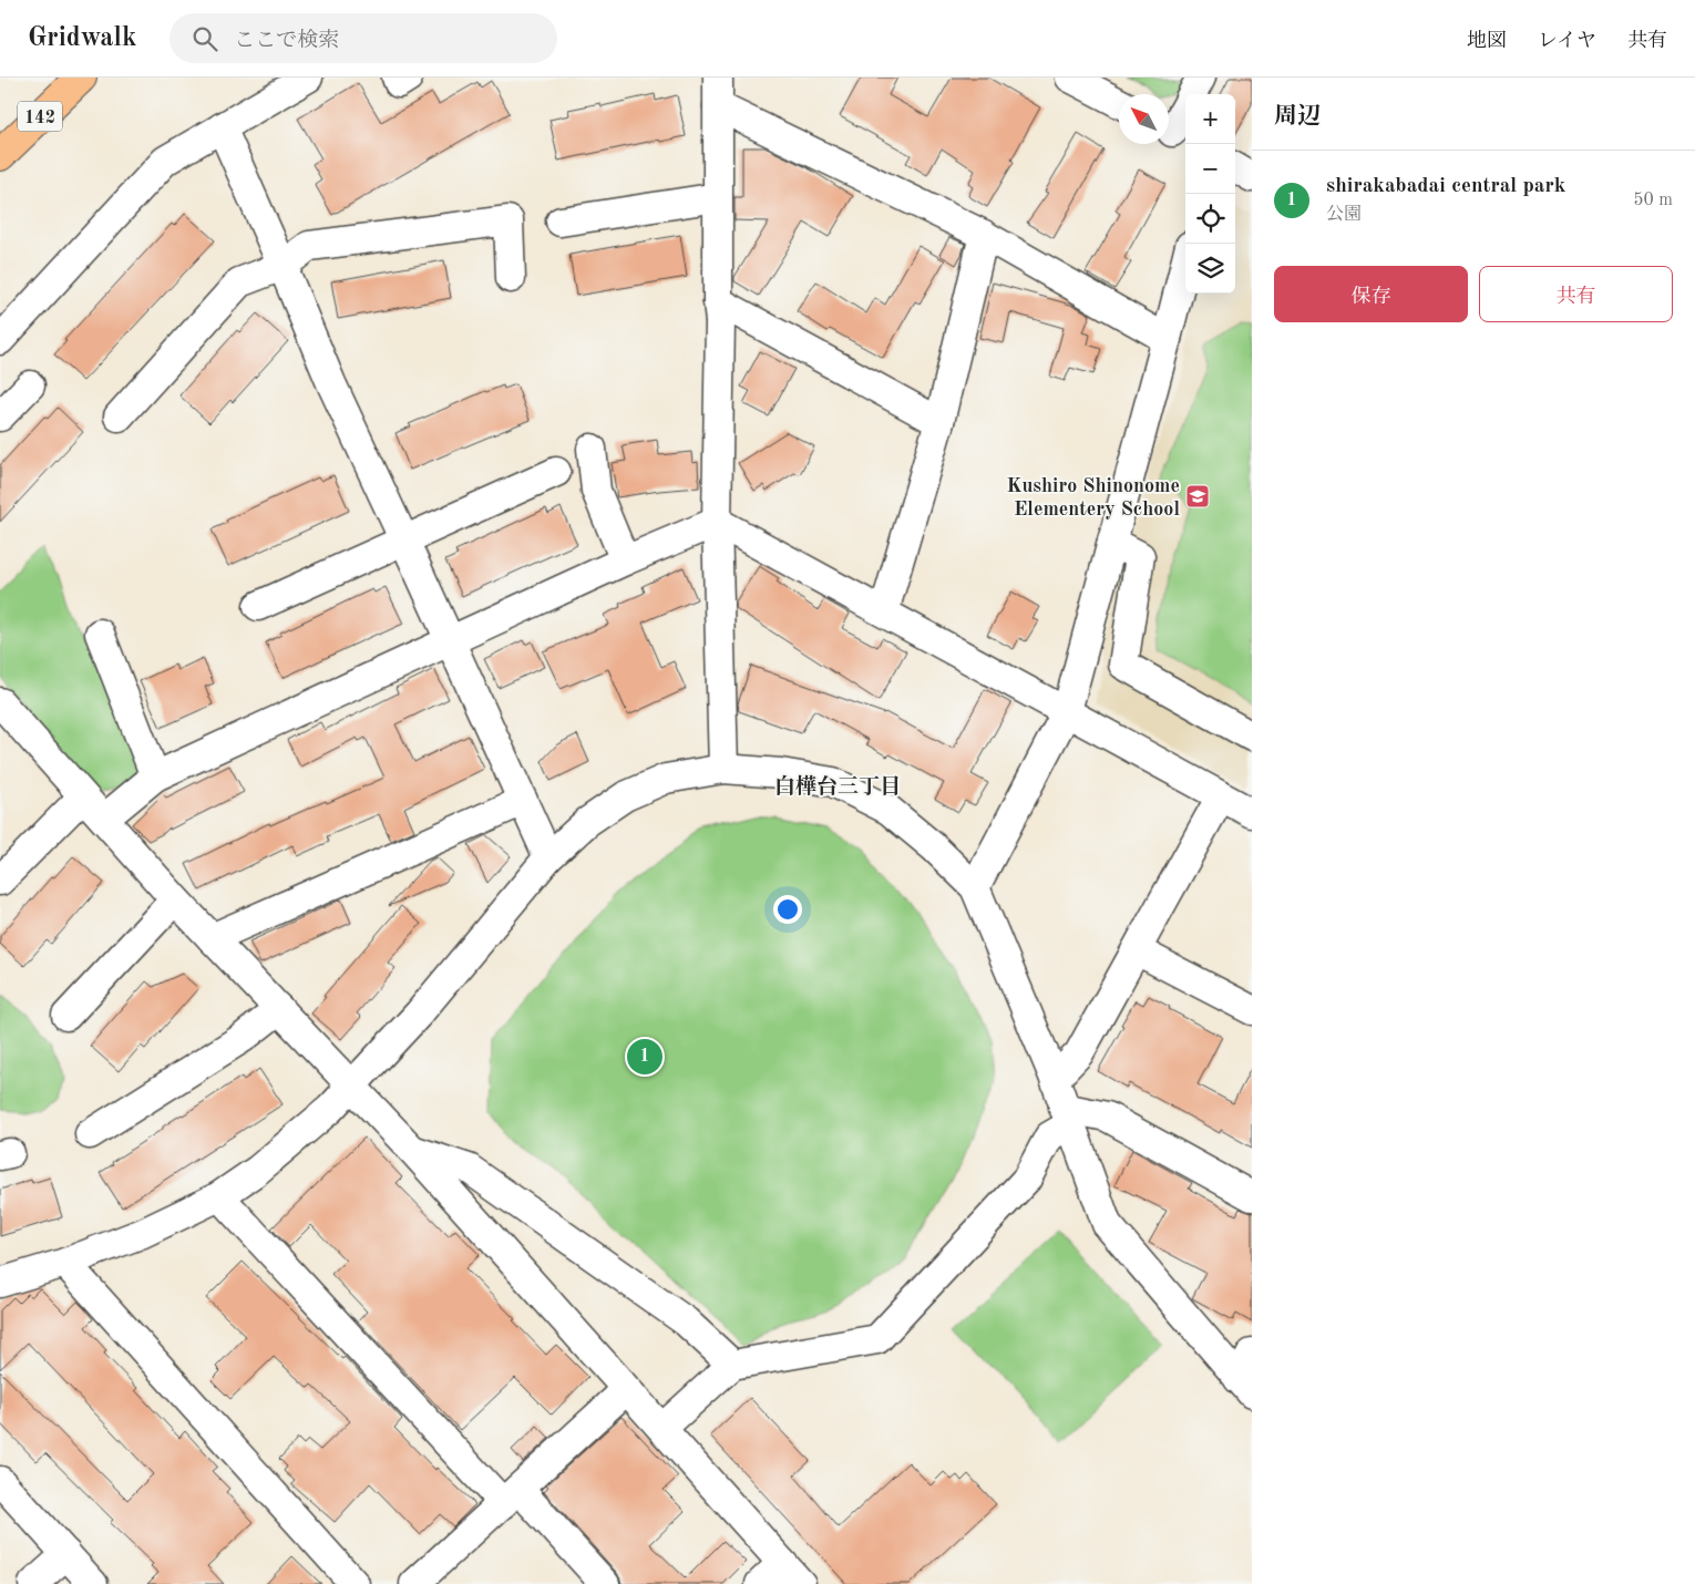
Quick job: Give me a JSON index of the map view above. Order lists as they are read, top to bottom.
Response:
{
  "streets": {
    "main road": ["142"]
  },
  "districts": ["白樺台三丁目"],
  "places": {
    "school or university": ["Kushiro Shinonome Elementery School"]
  },
  "north": "top left",
  "page": {
    "header": "Gridwalk",
    "search": "ここで検索",
    "nav": ["地図", "レイヤ", "共有"],
    "heading": "周辺",
    "map_buttons": ["+", "−"],
    "list": [
      {
        "mark": "1",
        "name": "shirakabadai central park",
        "note": "公園",
        "value": "50 m"
      }
    ],
    "buttons": ["保存", "共有"],
    "pins": "1"
  }
}
